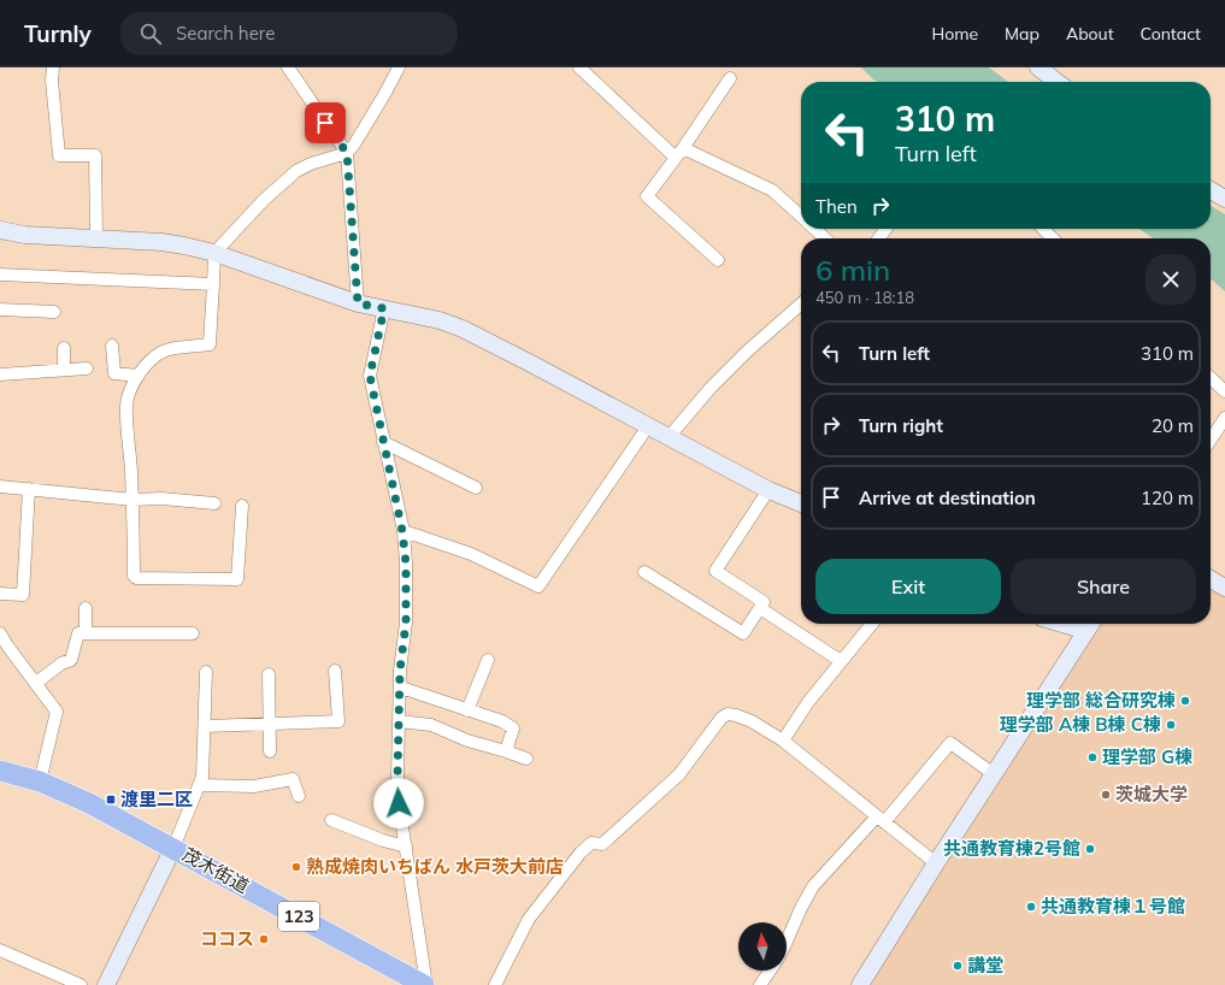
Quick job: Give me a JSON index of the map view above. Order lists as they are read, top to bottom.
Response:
{
  "streets": {
    "highway": ["茂木街道", "123"]
  },
  "places": {
    "other": [
      "理学部 総合研究棟",
      "理学部 A棟 B棟 C棟",
      "理学部 G棟",
      "茨城大学",
      "共通教育棟2号館",
      "熟成焼肉いちばん 水戸茨大前店",
      "共通教育棟１号館",
      "ココス",
      "講堂"
    ],
    "transit": ["渡里二区"]
  },
  "north": "top",
  "page": {
    "header": "Turnly",
    "search": "Search here",
    "nav": [
      "Home",
      "Map",
      "About",
      "Contact"
    ],
    "turn": ["310 m", "Turn left"],
    "then": "Then",
    "heading": ["6 min", "450 m · 18:18"],
    "list": [
      {
        "name": "Turn left",
        "value": "310 m"
      },
      {
        "name": "Turn right",
        "value": "20 m"
      },
      {
        "name": "Arrive at destination",
        "value": "120 m"
      }
    ],
    "buttons": ["Exit", "Share"]
  }
}
